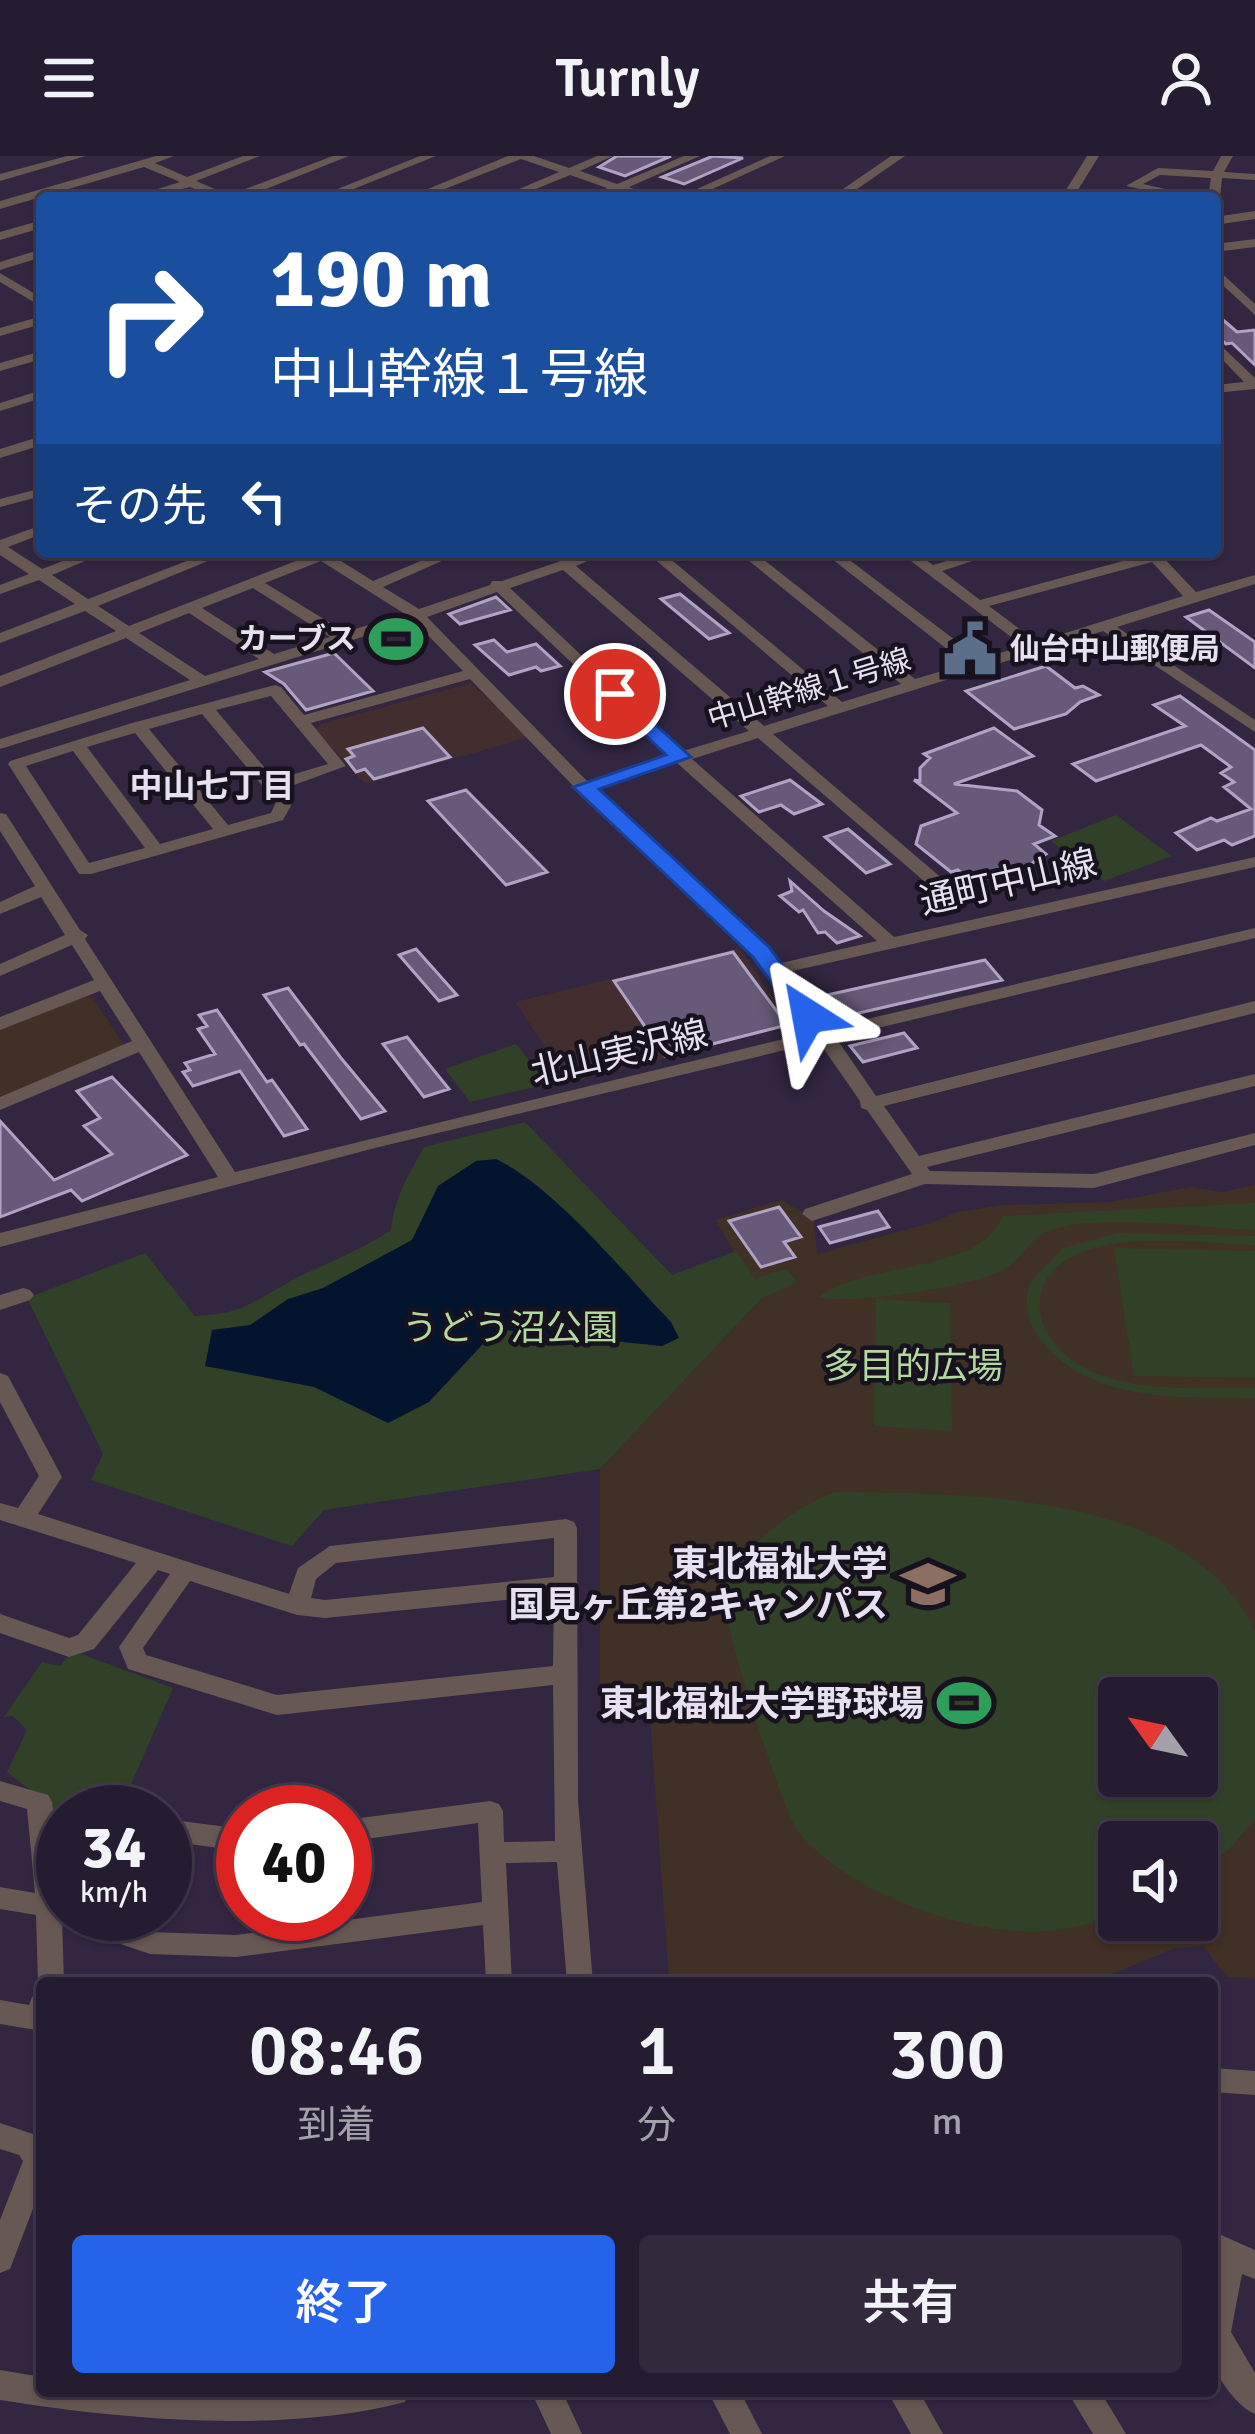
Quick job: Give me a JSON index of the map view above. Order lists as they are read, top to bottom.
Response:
{
  "streets": {
    "street": ["中山幹線１号線", "通町中山線", "北山実沢線"]
  },
  "districts": ["中山七丁目"],
  "parks": ["うどう沼公園", "多目的広場"],
  "places": {
    "sports": ["カーブス", "東北福祉大学野球場"],
    "public building": ["仙台中山郵便局"],
    "school or university": ["東北福祉大学 国見ヶ丘第2キャンパス"]
  },
  "north": "top left",
  "page": {
    "header": "Turnly",
    "turn": ["190 m", "中山幹線１号線"],
    "then": "その先",
    "speed": "34 km/h",
    "limit": "40",
    "eta": [
      "08:46",
      "到着",
      "1",
      "分",
      "300",
      "m"
    ],
    "buttons": ["終了", "共有"]
  }
}
